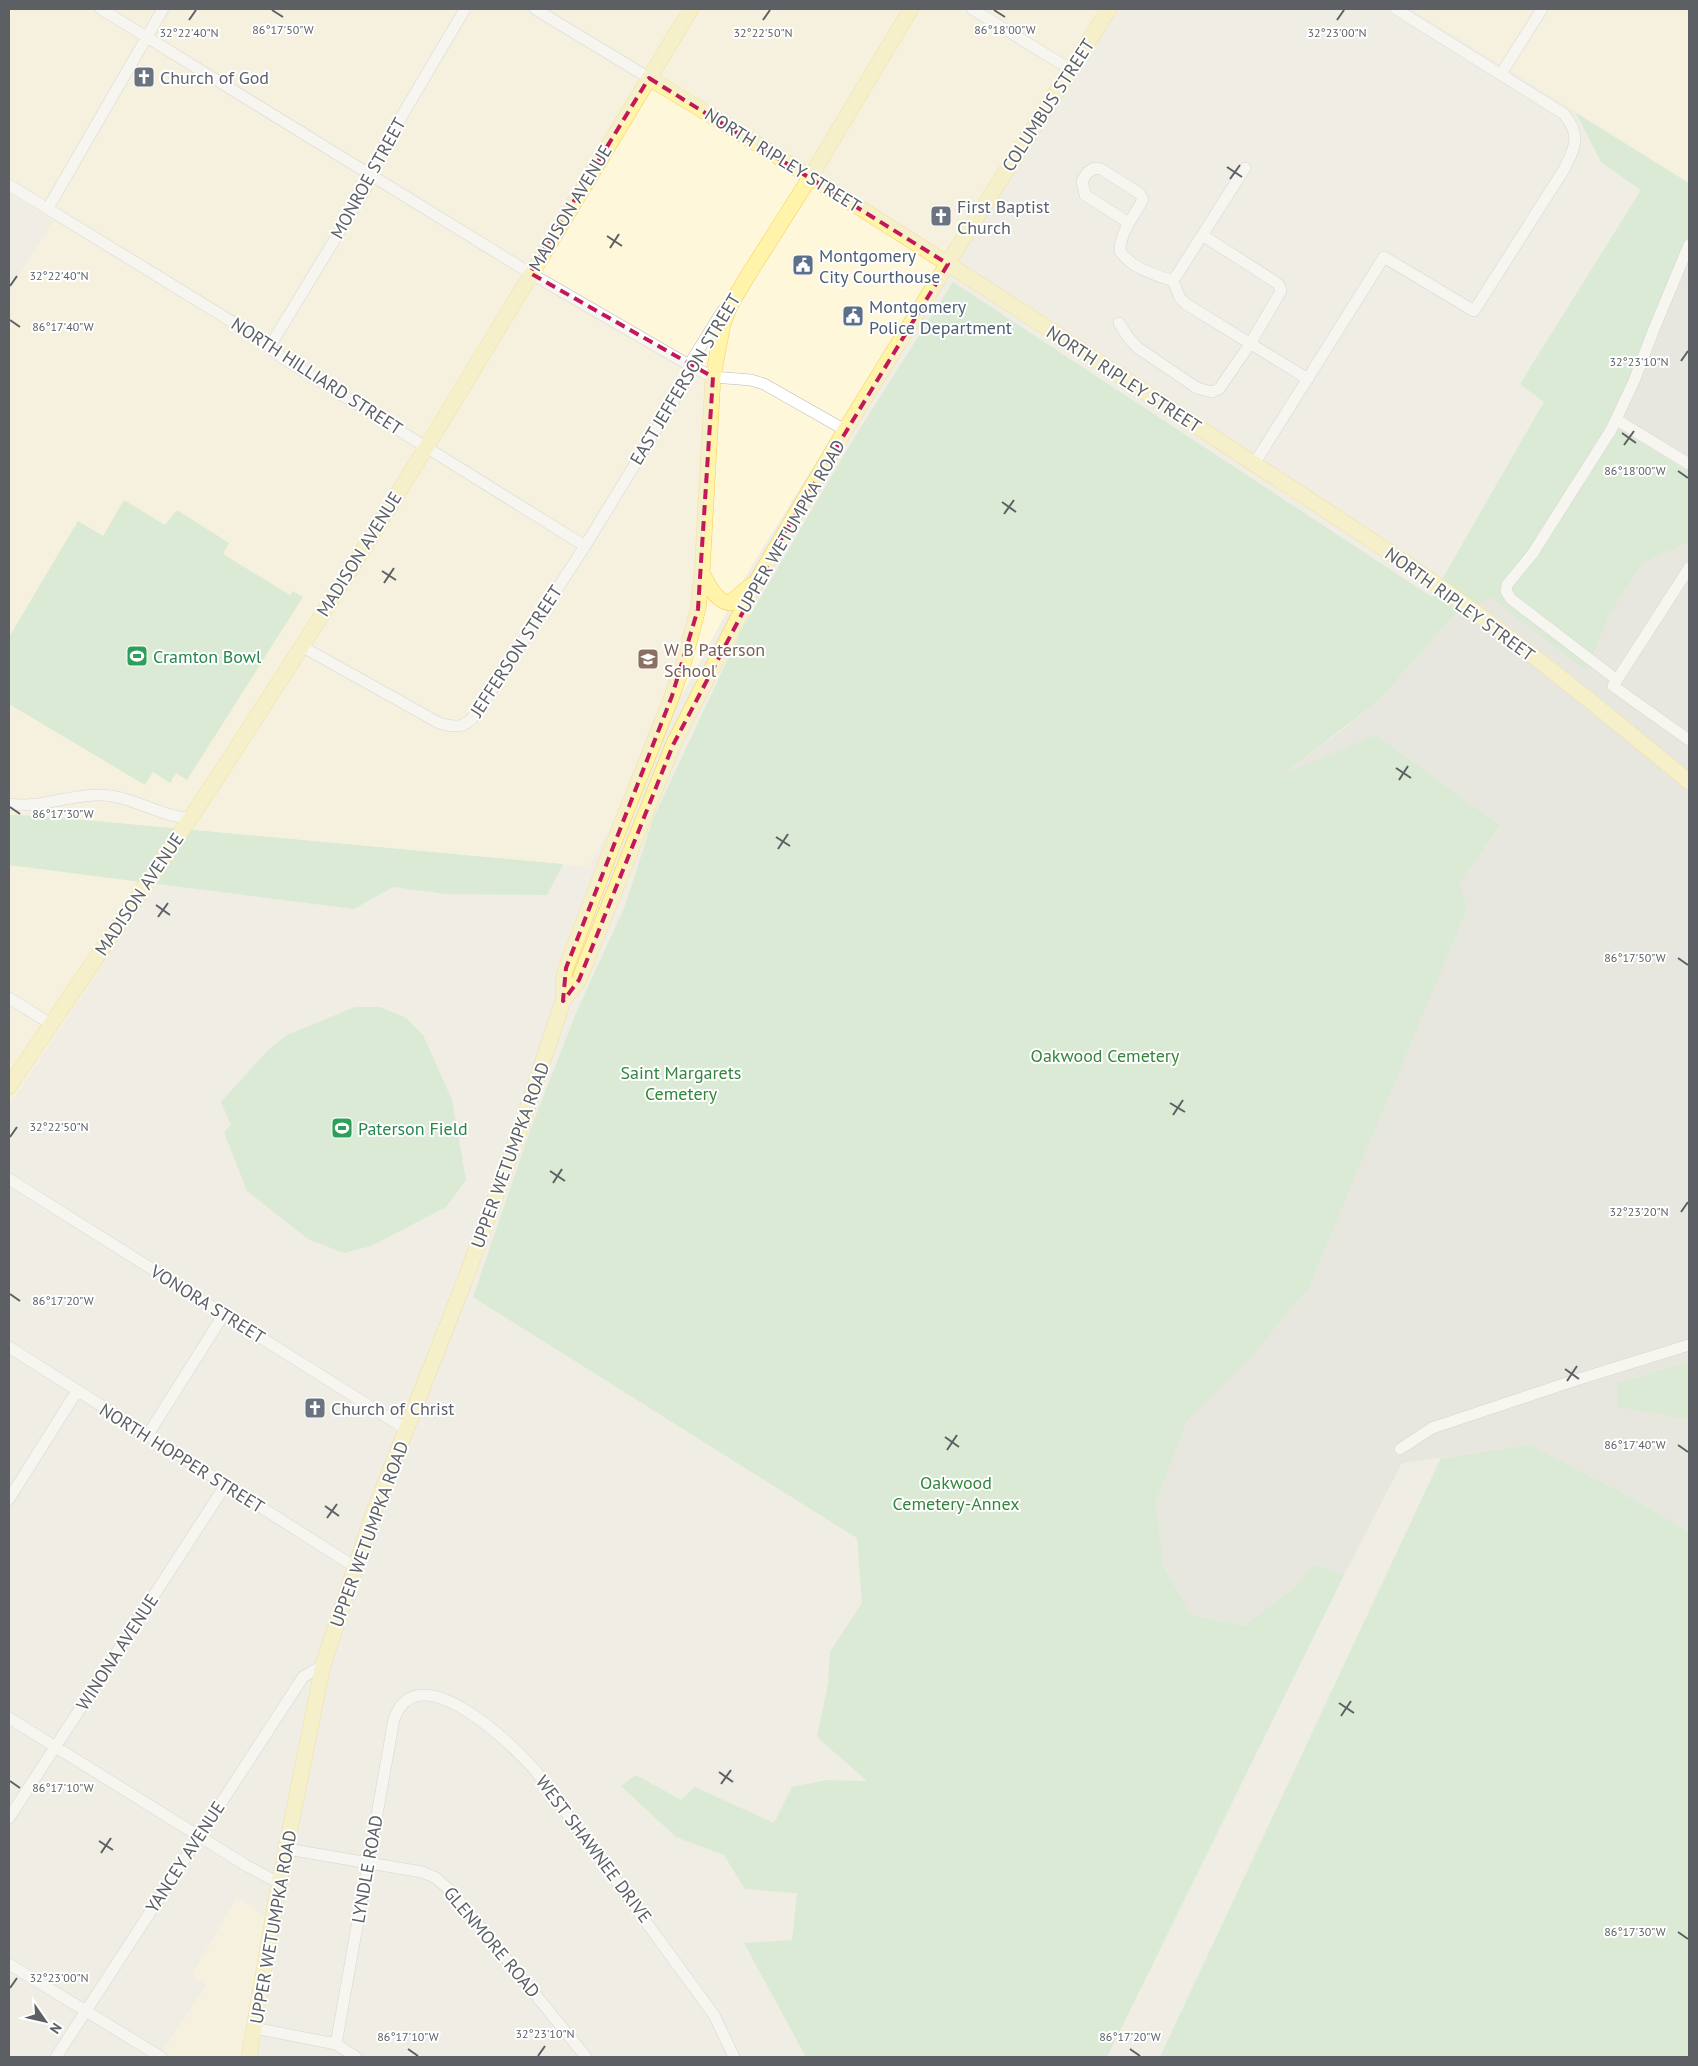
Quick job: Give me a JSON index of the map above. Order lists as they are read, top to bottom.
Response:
{
  "streets": {
    "main road": [
      "COLUMBUS STREET",
      "NORTH RIPLEY STREET",
      "MADISON AVENUE",
      "EAST JEFFERSON STREET",
      "UPPER WETUMPKA ROAD"
    ],
    "street": [
      "MONROE STREET",
      "NORTH HILLIARD STREET",
      "JEFFERSON STREET",
      "VONORA STREET",
      "NORTH HOPPER STREET",
      "WINONA AVENUE",
      "WEST SHAWNEE DRIVE",
      "YANCEY AVENUE",
      "LYNDLE ROAD",
      "GLENMORE ROAD"
    ]
  },
  "crossings": [
    ["COLUMBUS STREET", "NORTH RIPLEY STREET"],
    ["COLUMBUS STREET", "UPPER WETUMPKA ROAD"],
    ["NORTH RIPLEY STREET", "MADISON AVENUE"],
    ["NORTH RIPLEY STREET", "EAST JEFFERSON STREET"],
    ["MONROE STREET", "NORTH HILLIARD STREET"],
    ["MADISON AVENUE", "NORTH HILLIARD STREET"],
    ["MADISON AVENUE", "JEFFERSON STREET"],
    ["NORTH HILLIARD STREET", "EAST JEFFERSON STREET"],
    ["NORTH HILLIARD STREET", "JEFFERSON STREET"],
    ["EAST JEFFERSON STREET", "UPPER WETUMPKA ROAD"],
    ["EAST JEFFERSON STREET", "JEFFERSON STREET"],
    ["UPPER WETUMPKA ROAD", "VONORA STREET"],
    ["UPPER WETUMPKA ROAD", "NORTH HOPPER STREET"],
    ["UPPER WETUMPKA ROAD", "YANCEY AVENUE"],
    ["UPPER WETUMPKA ROAD", "GLENMORE ROAD"],
    ["NORTH HOPPER STREET", "WINONA AVENUE"],
    ["WEST SHAWNEE DRIVE", "LYNDLE ROAD"],
    ["LYNDLE ROAD", "GLENMORE ROAD"]
  ],
  "parks": ["Oakwood Cemetery", "Saint Margarets Cemetery", "Oakwood Cemetery-Annex"],
  "places": {
    "church": ["Church of God", "First Baptist Church", "Church of Christ"],
    "public building": ["Montgomery City Courthouse", "Montgomery Police Department"],
    "sports": ["Cramton Bowl", "Paterson Field"],
    "school or university": ["W B Paterson School"]
  },
  "north": "bottom right",
  "coordinates": [
    "86°17'50\"W",
    "86°18'00\"W",
    "32°22'40\"N",
    "32°22'50\"N",
    "32°23'00\"N",
    "86°17'40\"W",
    "32°23'10\"N",
    "86°17'30\"W",
    "32°23'20\"N",
    "86°17'20\"W",
    "86°17'10\"W"
  ]
}
